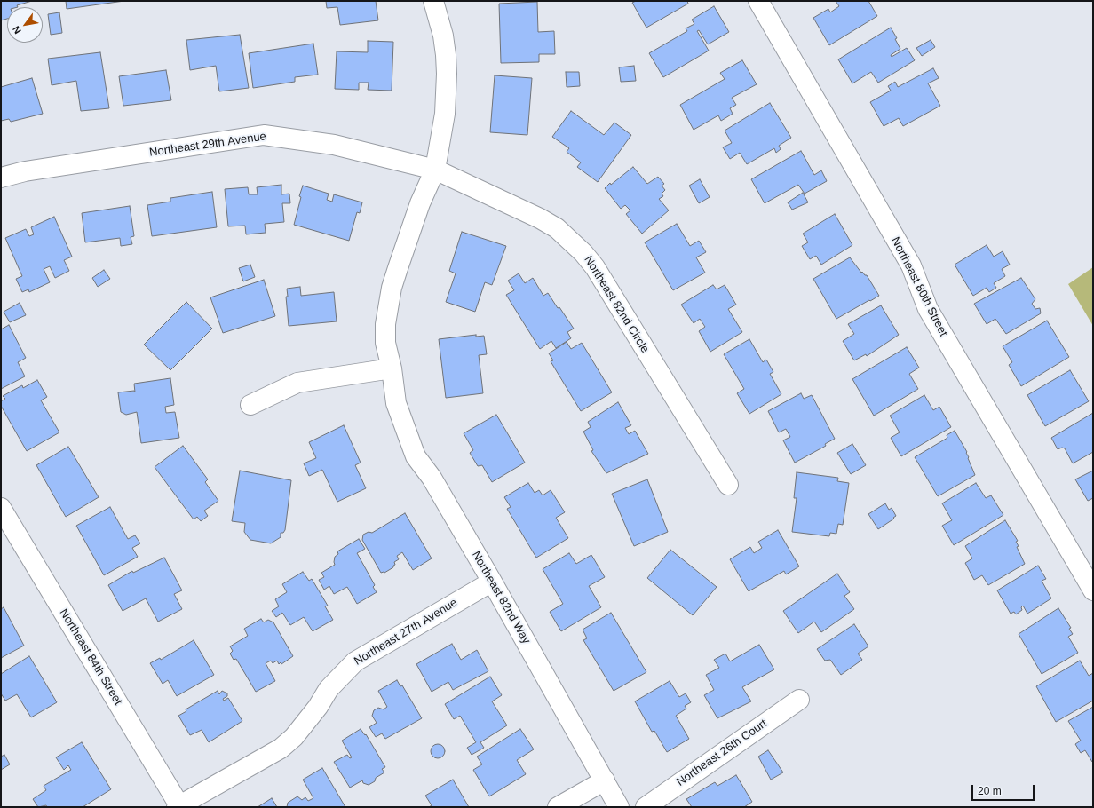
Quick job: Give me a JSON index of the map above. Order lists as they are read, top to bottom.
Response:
{
  "streets": {
    "street": [
      "Northeast 29th Avenue",
      "Northeast 80th Street",
      "Northeast 82nd Circle",
      "Northeast 82nd Way",
      "Northeast 27th Avenue",
      "Northeast 84th Street",
      "Northeast 26th Court"
    ]
  },
  "crossings": [
    ["Northeast 29th Avenue", "Northeast 82nd Circle"],
    ["Northeast 29th Avenue", "Northeast 82nd Way"],
    ["Northeast 82nd Circle", "Northeast 82nd Way"],
    ["Northeast 82nd Way", "Northeast 27th Avenue"],
    ["Northeast 27th Avenue", "Northeast 84th Street"]
  ],
  "scale_bar": "20 m",
  "north": "bottom left"
}
